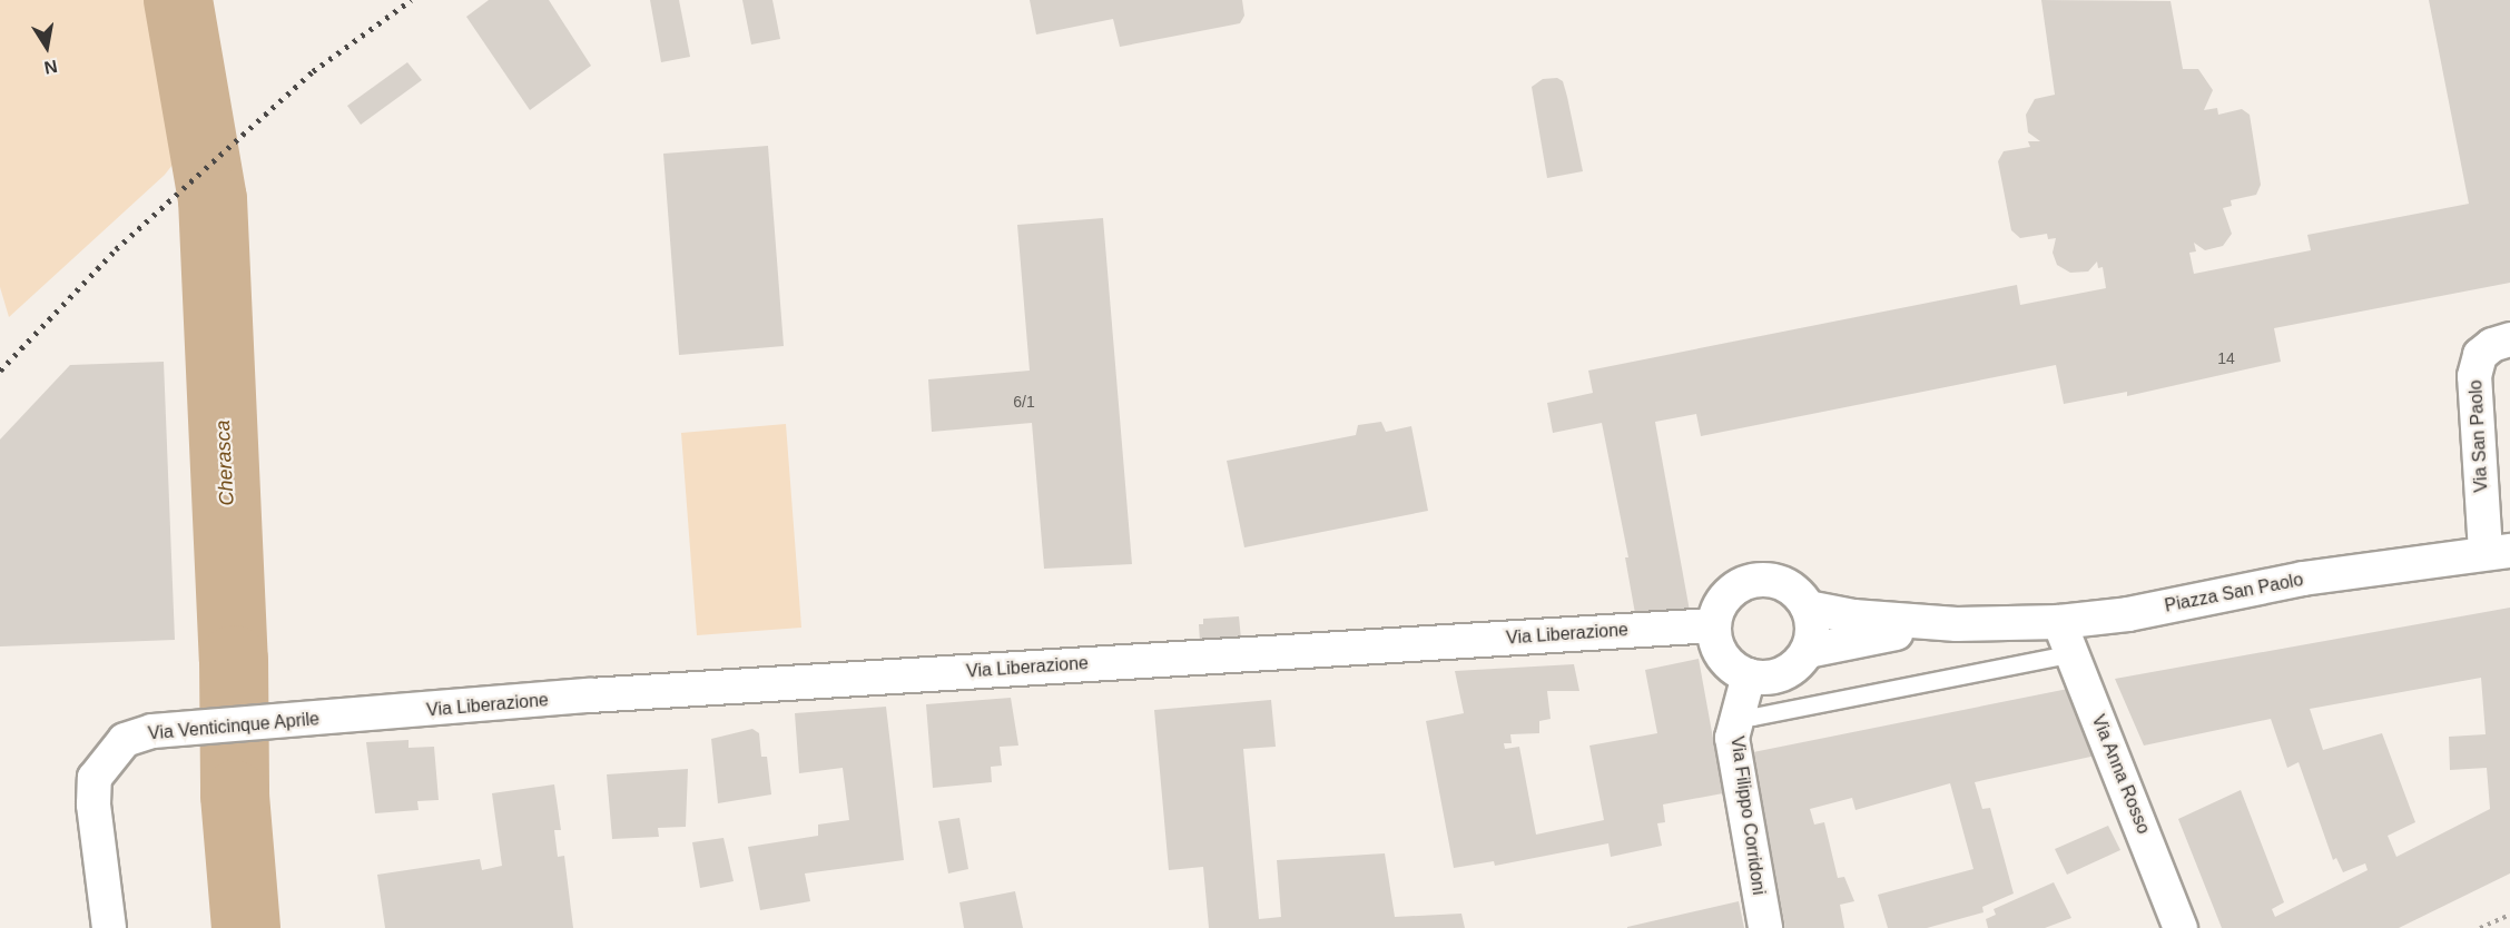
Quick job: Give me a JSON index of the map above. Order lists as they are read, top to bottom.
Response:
{
  "streets": {
    "street": [
      "Via San Paolo",
      "Piazza San Paolo",
      "Via Liberazione",
      "Via Venticinque Aprile",
      "Via Anna Rosso",
      "Via Filippo Corridoni"
    ]
  },
  "crossings": [
    ["Via San Paolo", "Piazza San Paolo"],
    ["Piazza San Paolo", "Via Liberazione"],
    ["Piazza San Paolo", "Via Anna Rosso"],
    ["Piazza San Paolo", "Via Filippo Corridoni"],
    ["Via Liberazione", "Via Venticinque Aprile"],
    ["Via Liberazione", "Via Filippo Corridoni"]
  ],
  "water": ["Cherasca"],
  "house_numbers": ["14", "6/1"],
  "north": "bottom"
}
